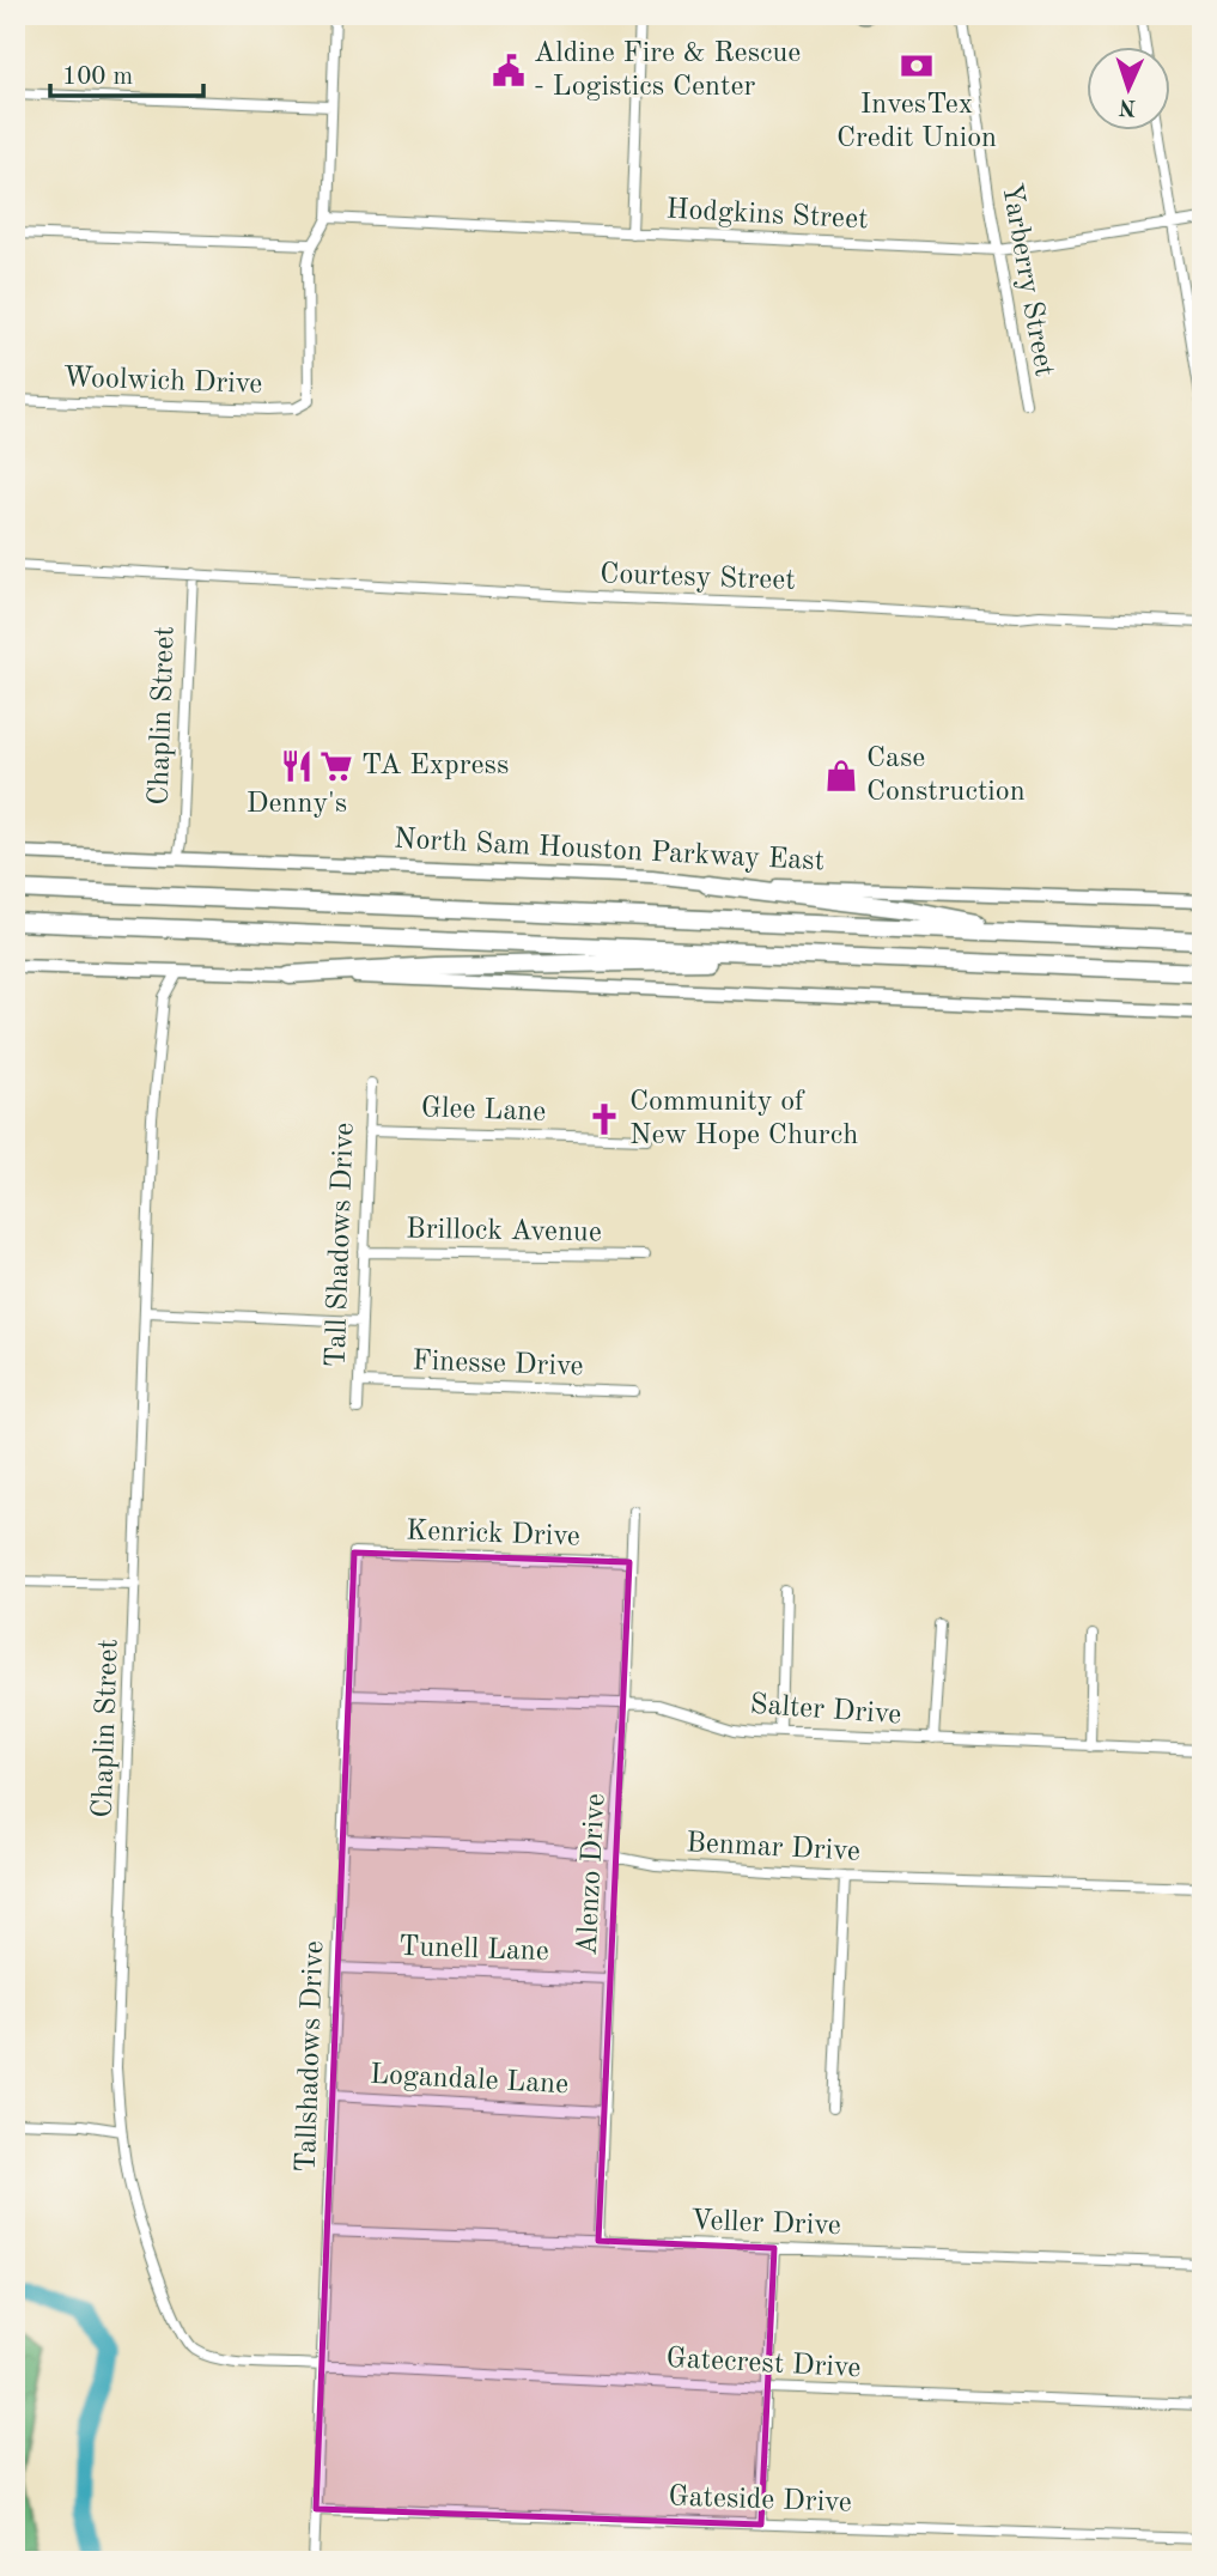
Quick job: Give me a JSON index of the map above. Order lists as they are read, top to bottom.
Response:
{
  "streets": {
    "main road": ["North Sam Houston Parkway East"],
    "street": [
      "Hodgkins Street",
      "Yarberry Street",
      "Woolwich Drive",
      "Courtesy Street",
      "Chaplin Street",
      "Glee Lane",
      "Brillock Avenue",
      "Tall Shadows Drive",
      "Finesse Drive",
      "Kenrick Drive",
      "Salter Drive",
      "Benmar Drive",
      "Alenzo Drive",
      "Tunell Lane",
      "Tallshadows Drive",
      "Logandale Lane",
      "Veller Drive",
      "Gatecrest Drive",
      "Gateside Drive"
    ]
  },
  "crossings": [
    ["Hodgkins Street", "Yarberry Street"],
    ["Courtesy Street", "Chaplin Street"],
    ["Chaplin Street", "North Sam Houston Parkway East"],
    ["Chaplin Street", "Tallshadows Drive"],
    ["Chaplin Street", "Gatecrest Drive"],
    ["Glee Lane", "Tall Shadows Drive"],
    ["Brillock Avenue", "Tall Shadows Drive"],
    ["Tall Shadows Drive", "Finesse Drive"],
    ["Kenrick Drive", "Alenzo Drive"],
    ["Kenrick Drive", "Tallshadows Drive"],
    ["Salter Drive", "Alenzo Drive"],
    ["Salter Drive", "Tallshadows Drive"],
    ["Benmar Drive", "Alenzo Drive"],
    ["Benmar Drive", "Tallshadows Drive"],
    ["Alenzo Drive", "Tunell Lane"],
    ["Alenzo Drive", "Logandale Lane"],
    ["Alenzo Drive", "Veller Drive"],
    ["Tunell Lane", "Tallshadows Drive"],
    ["Tallshadows Drive", "Logandale Lane"],
    ["Tallshadows Drive", "Veller Drive"],
    ["Tallshadows Drive", "Gatecrest Drive"],
    ["Tallshadows Drive", "Gateside Drive"]
  ],
  "places": {
    "bank": ["InvesTex Credit Union"],
    "public building": ["Aldine Fire & Rescue - Logistics Center"],
    "restaurant": ["Denny's"],
    "supermarket": ["TA Express"],
    "shop": ["Case Construction"],
    "church": ["Community of New Hope Church"]
  },
  "scale_bar": "100 m",
  "north": "bottom"
}
